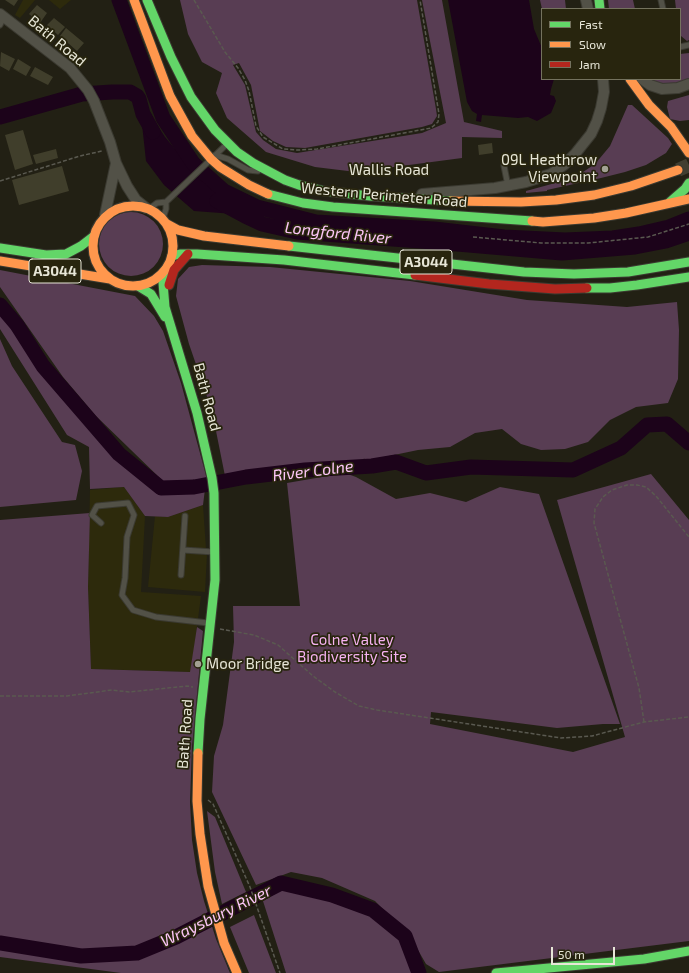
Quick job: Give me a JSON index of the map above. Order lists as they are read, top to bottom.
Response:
{
  "streets": {
    "main road": ["Bath Road", "Western Perimeter Road", "A3044"],
    "street": ["Wallis Road"]
  },
  "crossings": [
    ["Bath Road", "A3044"],
    ["Wallis Road", "Western Perimeter Road"]
  ],
  "water": ["Longford River", "River Colne", "Wraysbury River"],
  "parks": ["Colne Valley Biodiversity Site"],
  "places": ["09L Heathrow Viewpoint", "Moor Bridge"],
  "legend": ["Fast", "Slow", "Jam"],
  "scale_bar": "50 m"
}
